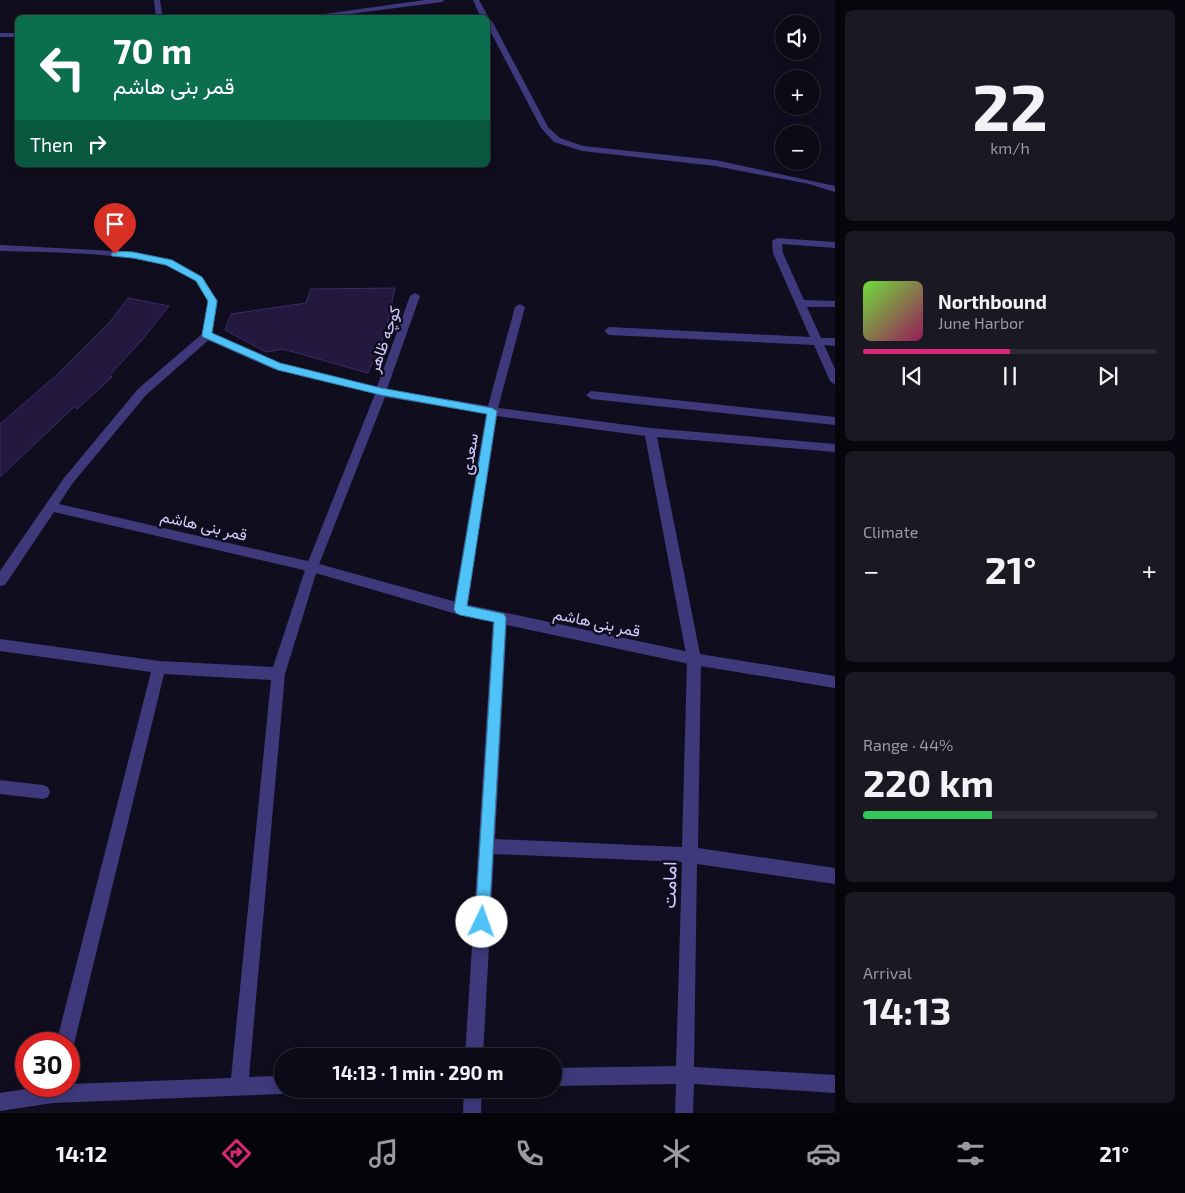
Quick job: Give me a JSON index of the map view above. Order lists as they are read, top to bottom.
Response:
{
  "streets": {
    "street": [
      "کوچه ظاهر",
      "سعدی",
      "قمر بنی هاشم",
      "امامت"
    ]
  },
  "crossings": [
    ["کوچه ظاهر", "قمر بنی هاشم"],
    ["سعدی", "قمر بنی هاشم"],
    ["قمر بنی هاشم", "امامت"]
  ],
  "page": {
    "tile": [
      ["22", "km/h"],
      "Climate",
      ["Range · 44%", "220 km"],
      ["Arrival", "14:13"]
    ],
    "map_buttons": ["+", "−"],
    "turn": ["70 m", "قمر بنی هاشم"],
    "then": "Then",
    "song": ["Northbound", "June Harbor"],
    "heat": ["−", "21°", "+"],
    "limit": "30",
    "trip": "14:13 · 1 min · 290 m",
    "tabs": ["14:12", "21°"]
  }
}
